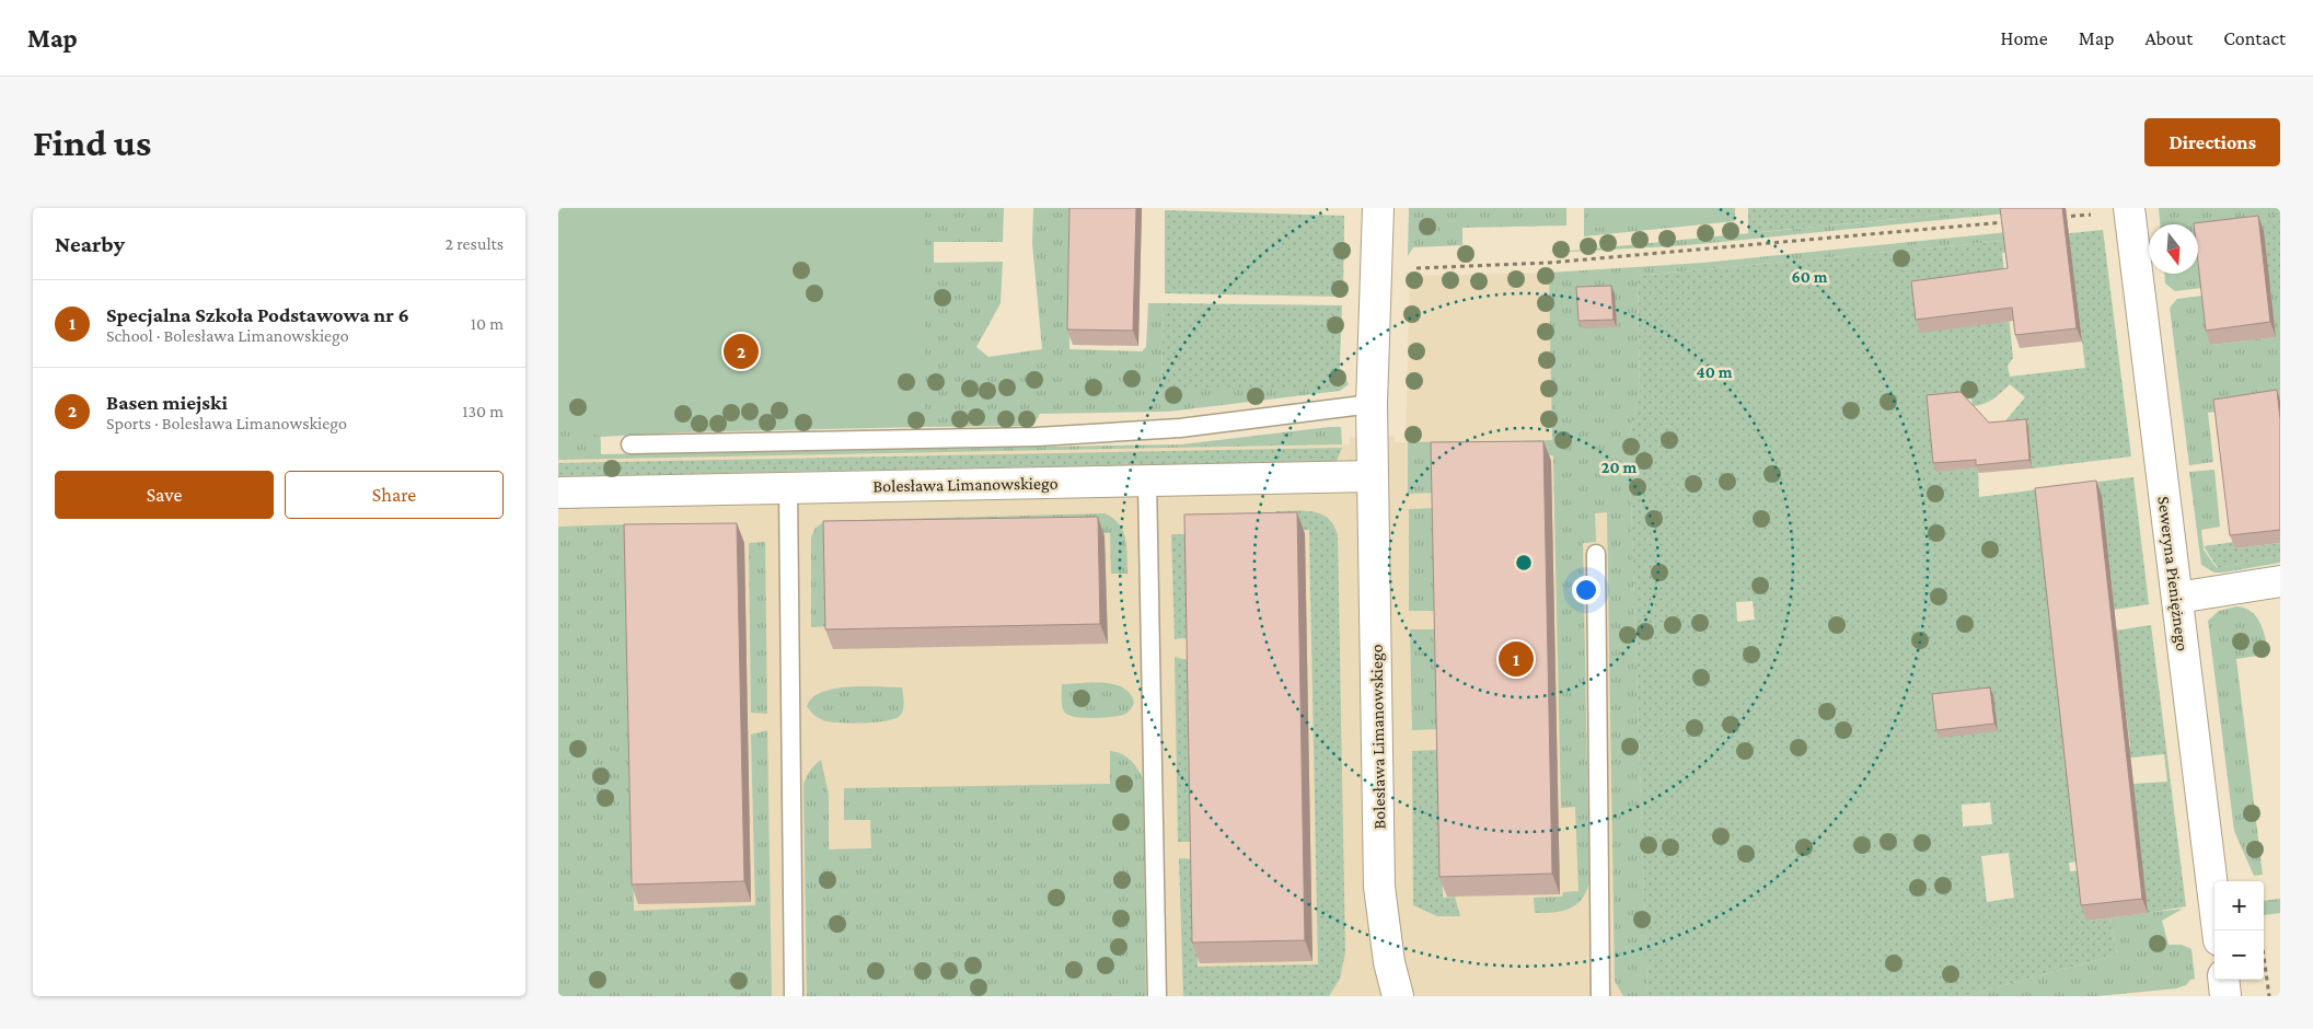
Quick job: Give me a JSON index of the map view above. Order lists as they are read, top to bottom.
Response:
{
  "streets": {
    "street": ["Bolesława Limanowskiego", "Seweryna Pieniężnego"]
  },
  "north": "bottom",
  "page": {
    "header": "Map",
    "nav": [
      "Home",
      "Map",
      "About",
      "Contact"
    ],
    "buttons": [
      "Directions",
      ["Save", "Share"]
    ],
    "title": "Find us",
    "heading": ["Nearby", "2 results"],
    "list": [
      {
        "mark": "1",
        "name": "Specjalna Szkoła Podstawowa nr 6",
        "note": "School · Bolesława Limanowskiego",
        "value": "10 m"
      },
      {
        "mark": "2",
        "name": "Basen miejski",
        "note": "Sports · Bolesława Limanowskiego",
        "value": "130 m"
      }
    ],
    "pins": ["2", "1"],
    "map_buttons": ["+", "−"]
  },
  "rings": ["60 m", "40 m", "20 m"]
}
